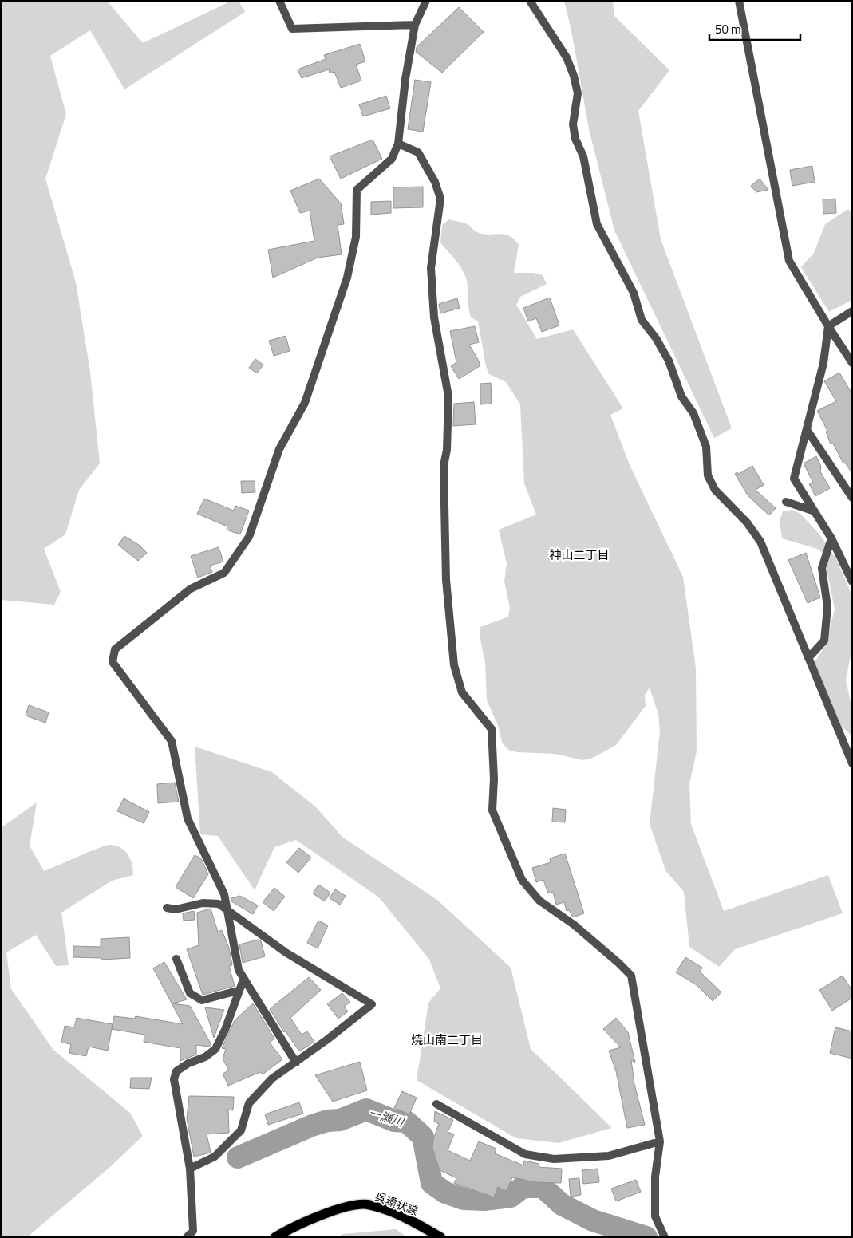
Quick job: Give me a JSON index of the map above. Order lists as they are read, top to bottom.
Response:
{
  "streets": {
    "main road": ["呉環状線"]
  },
  "districts": ["神山二丁目", "焼山南二丁目"],
  "water": ["一瀬川"],
  "scale_bar": "50 m"
}
